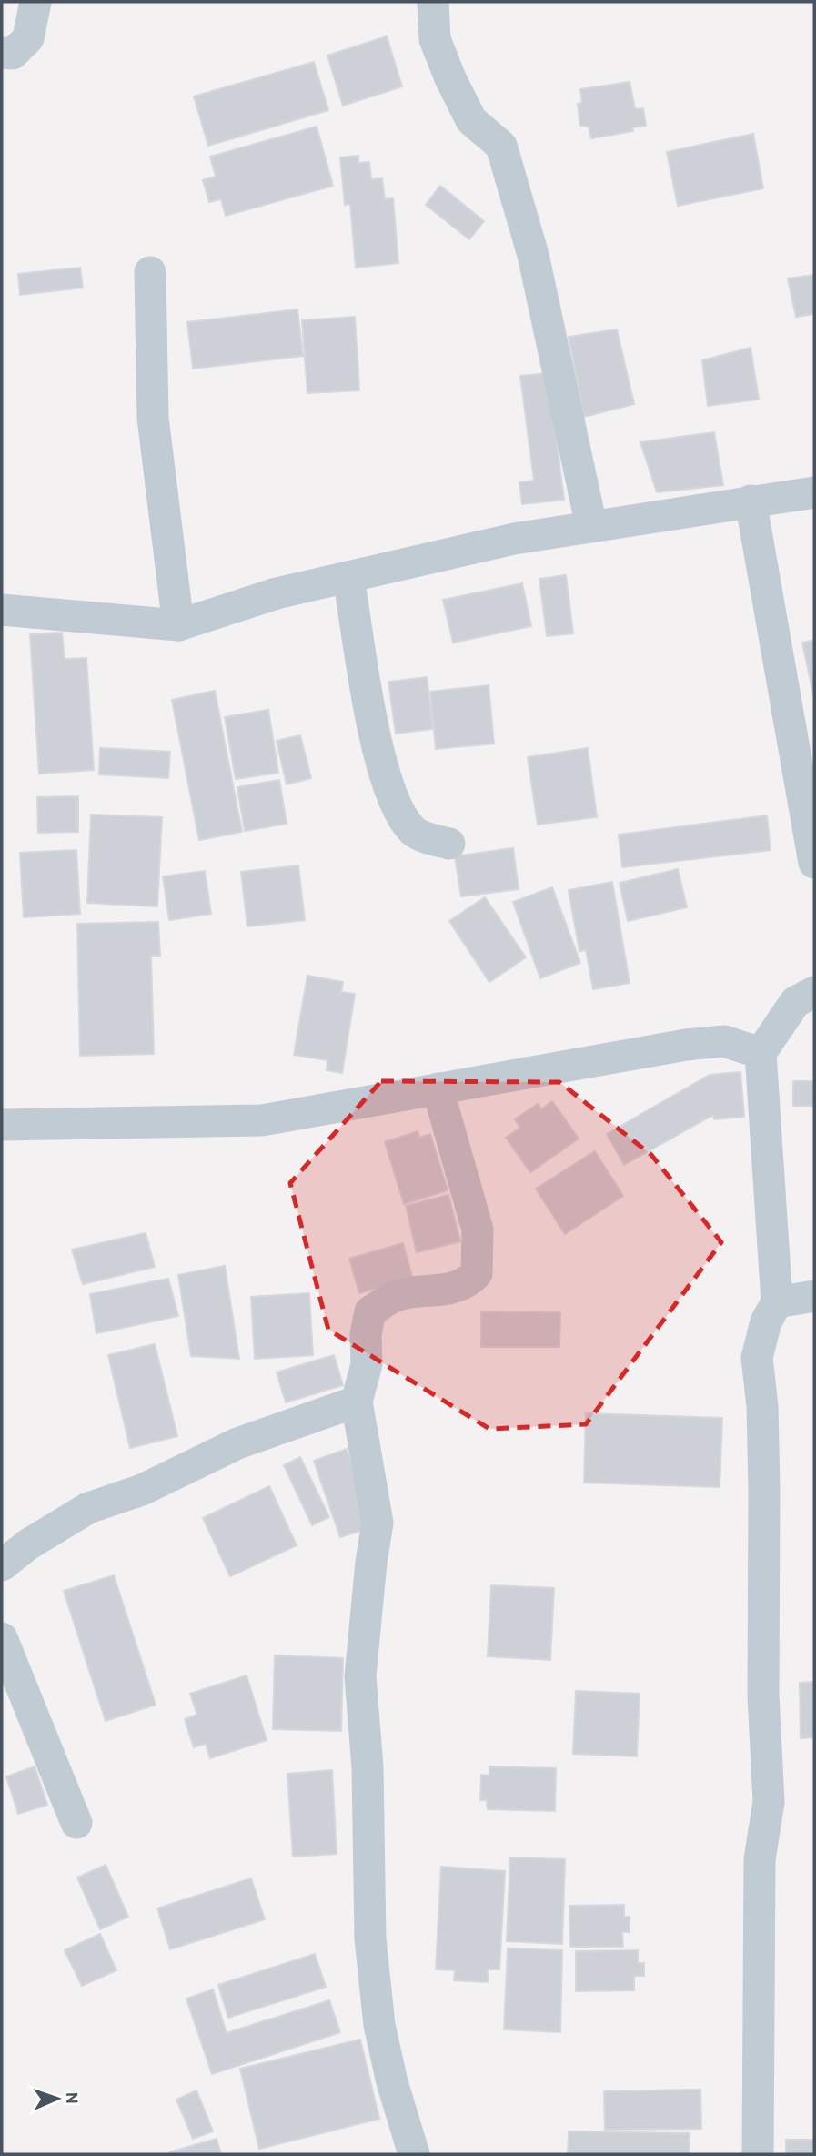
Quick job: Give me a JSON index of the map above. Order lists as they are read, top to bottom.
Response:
{
  "north": "right"
}
